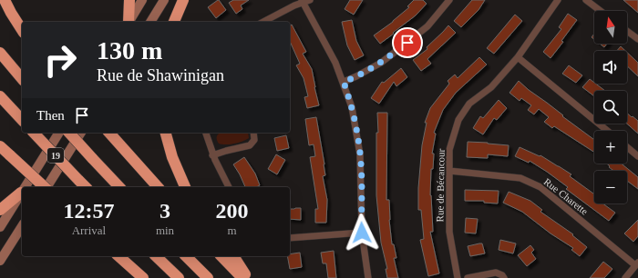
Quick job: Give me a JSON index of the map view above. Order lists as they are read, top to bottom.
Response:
{
  "streets": {
    "highway": ["19"],
    "street": ["Rue de Bécancour", "Rue Charette"]
  },
  "crossings": [
    ["Rue de Bécancour", "Rue Charette"]
  ],
  "north": "top",
  "page": {
    "map_buttons": ["+", "−"],
    "turn": ["130 m", "Rue de Shawinigan"],
    "then": "Then",
    "eta": [
      "12:57",
      "Arrival",
      "3",
      "min",
      "200",
      "m"
    ]
  }
}
